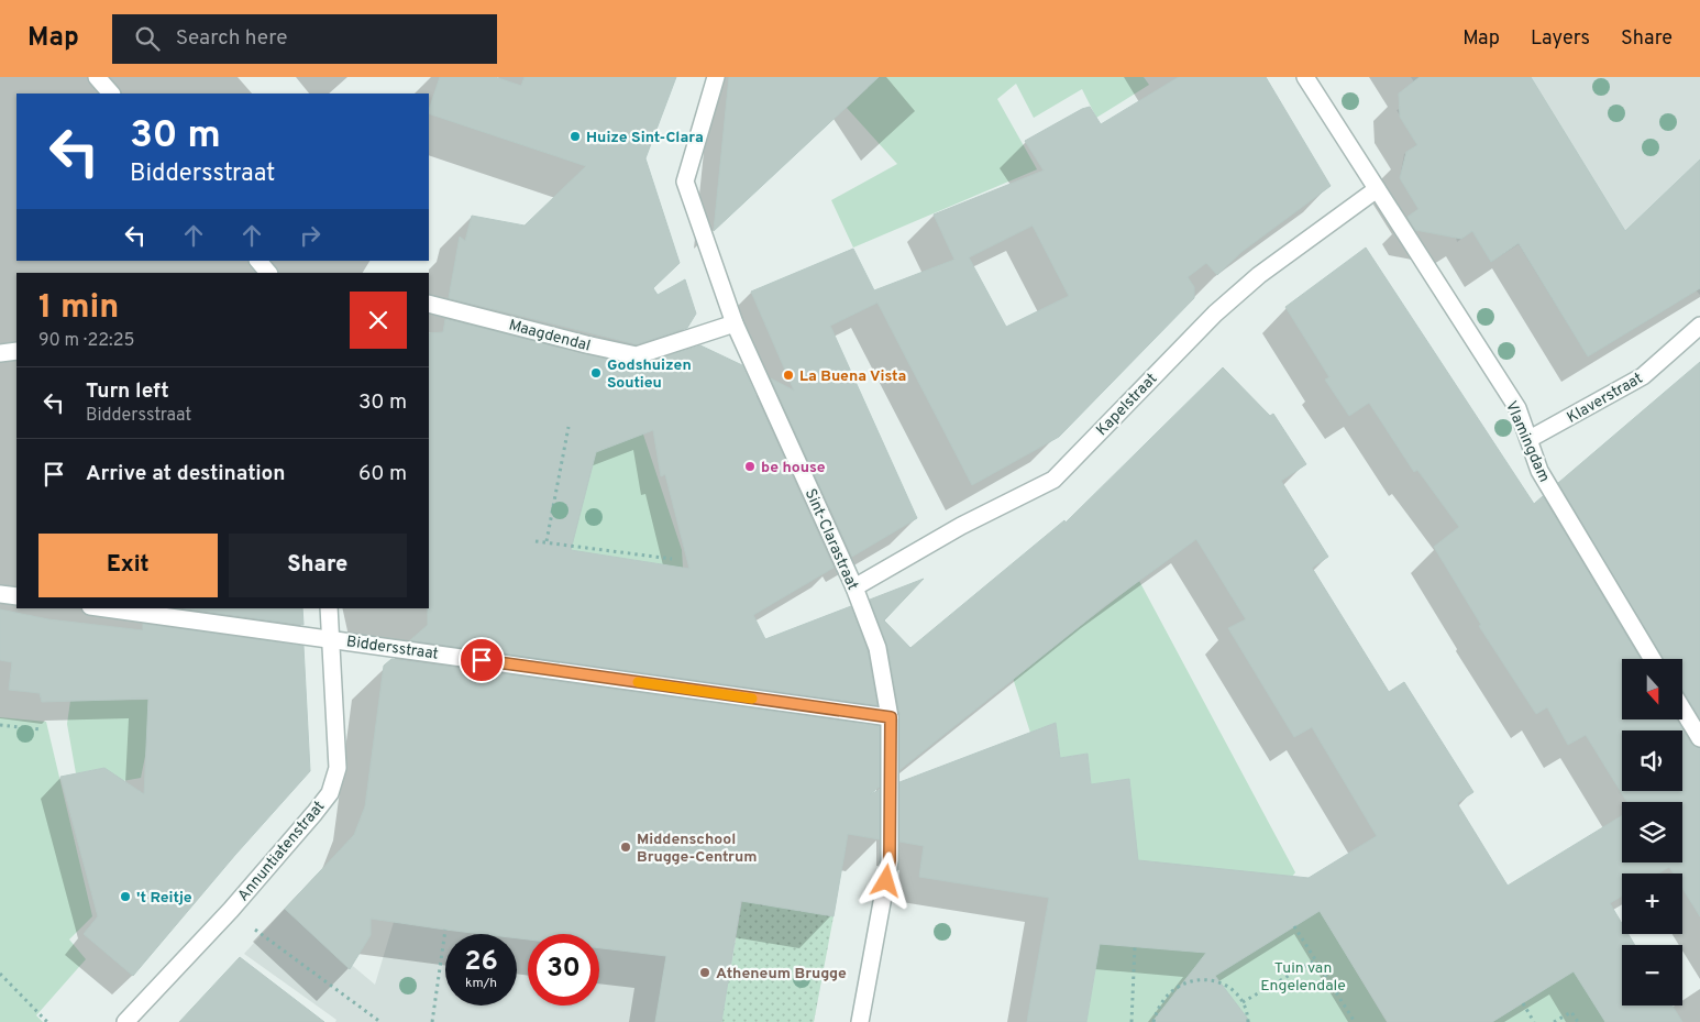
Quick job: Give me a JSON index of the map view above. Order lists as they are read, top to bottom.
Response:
{
  "streets": {
    "street": [
      "Maagdendal",
      "Klaverstraat",
      "Kapelstraat",
      "Vlamingdam",
      "Sint-Clarastraat",
      "Biddersstraat",
      "Annuntiatenstraat"
    ]
  },
  "crossings": [
    ["Maagdendal", "Sint-Clarastraat"],
    ["Klaverstraat", "Vlamingdam"],
    ["Kapelstraat", "Vlamingdam"],
    ["Kapelstraat", "Sint-Clarastraat"],
    ["Sint-Clarastraat", "Biddersstraat"],
    ["Biddersstraat", "Annuntiatenstraat"]
  ],
  "parks": ["Tuin van Engelendale"],
  "places": [
    "Huize Sint-Clara",
    "Godshuizen Soutieu",
    "La Buena Vista",
    "be house",
    "Middenschool Brugge-Centrum",
    "'t Reitje",
    "Atheneum Brugge"
  ],
  "north": "bottom",
  "page": {
    "header": "Map",
    "search": "Search here",
    "nav": ["Map", "Layers", "Share"],
    "turn": ["30 m", "Biddersstraat"],
    "heading": ["1 min", "90 m · 22:25"],
    "list": [
      {
        "name": "Turn left",
        "note": "Biddersstraat",
        "value": "30 m"
      },
      {
        "name": "Arrive at destination",
        "value": "60 m"
      }
    ],
    "buttons": ["Exit", "Share"],
    "map_buttons": ["+", "−"],
    "speed": "26 km/h",
    "limit": "30"
  }
}
